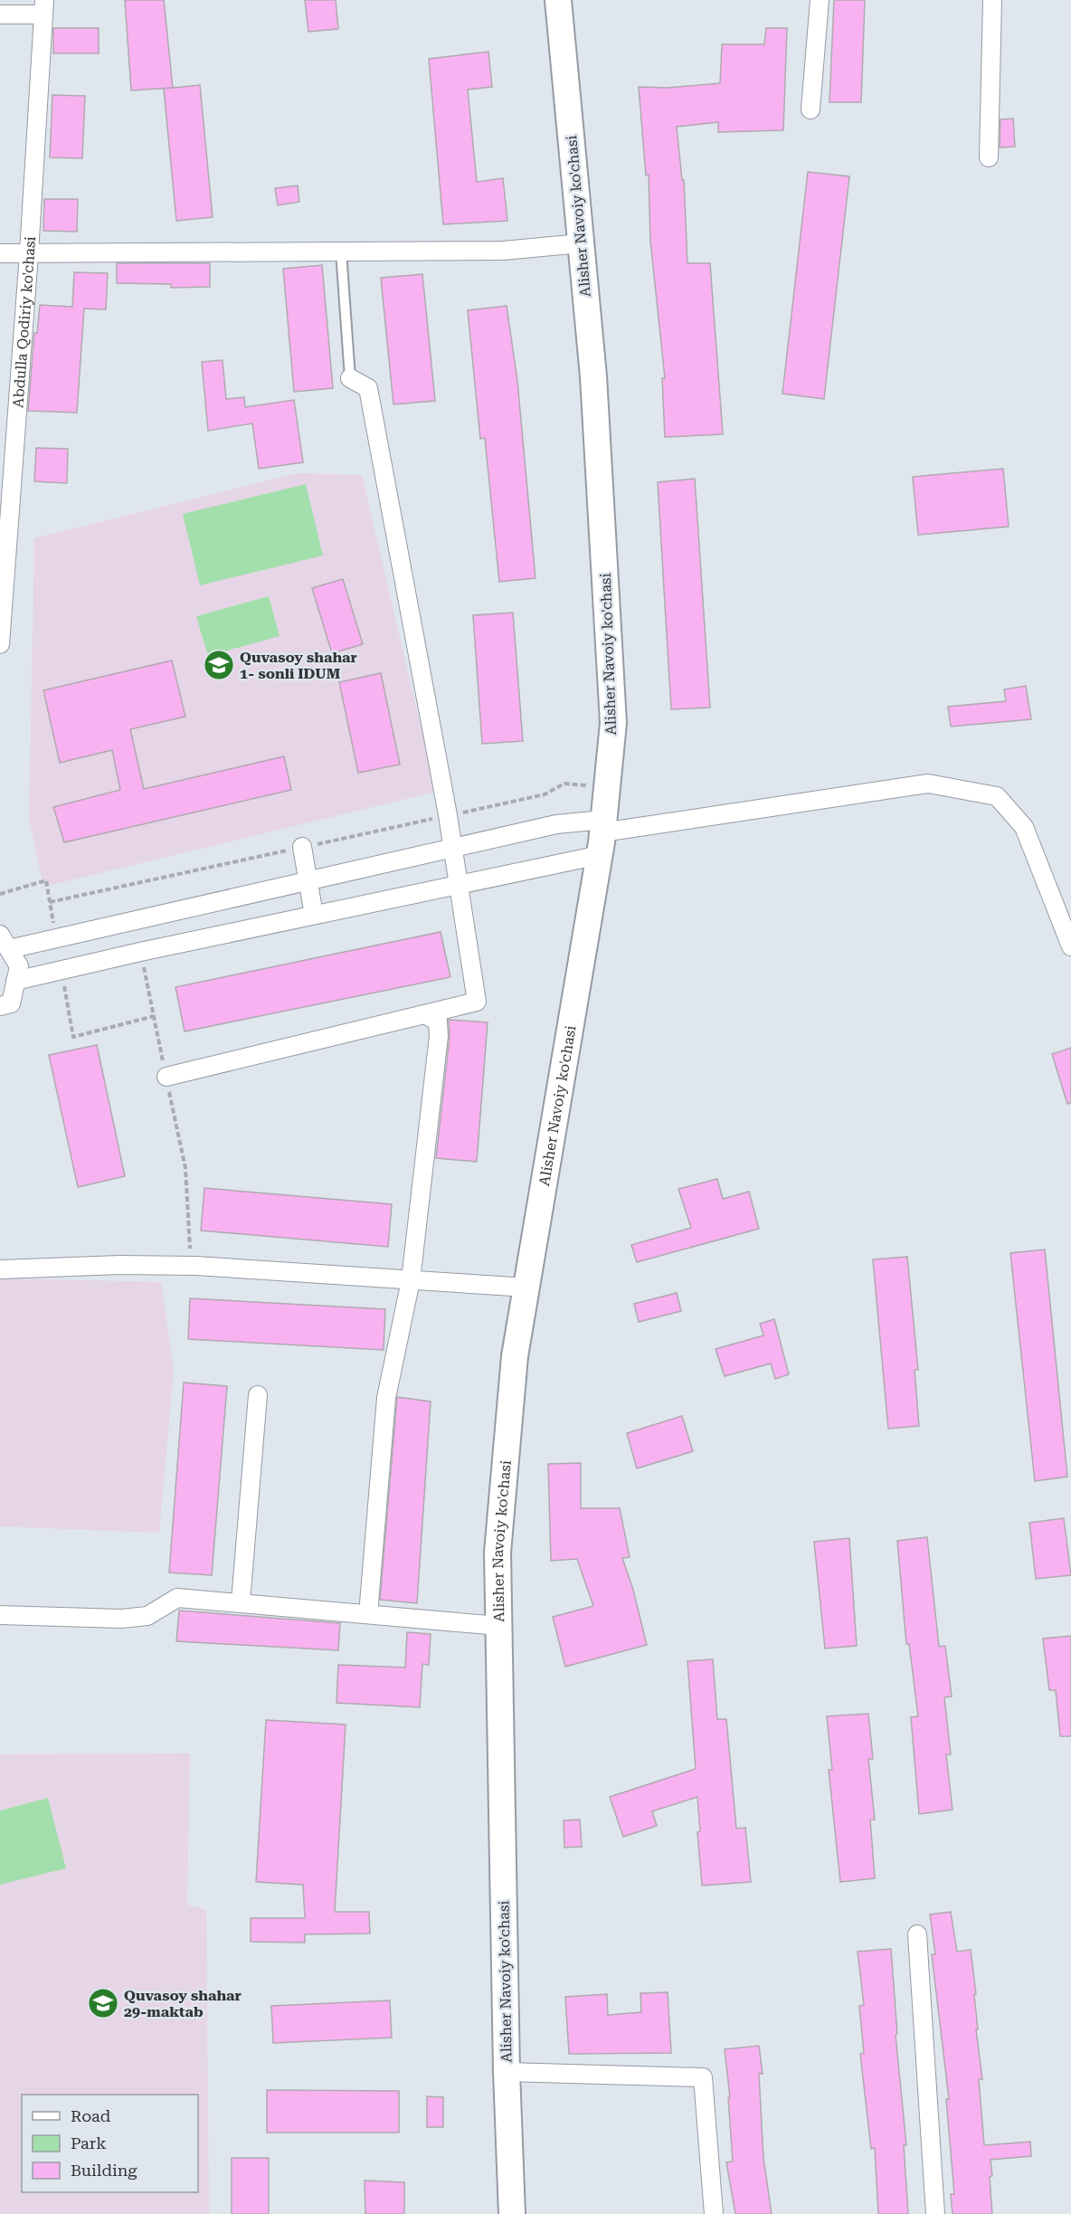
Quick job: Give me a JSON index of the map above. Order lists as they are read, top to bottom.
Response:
{
  "streets": {
    "street": ["Alisher Navoiy ko'chasi", "Abdulla Qodiriy ko'chasi"]
  },
  "places": {
    "school or university": ["Quvasoy shahar 1- sonli IDUM", "Quvasoy shahar 29-maktab"]
  },
  "legend": ["Road", "Park", "Building"]
}
